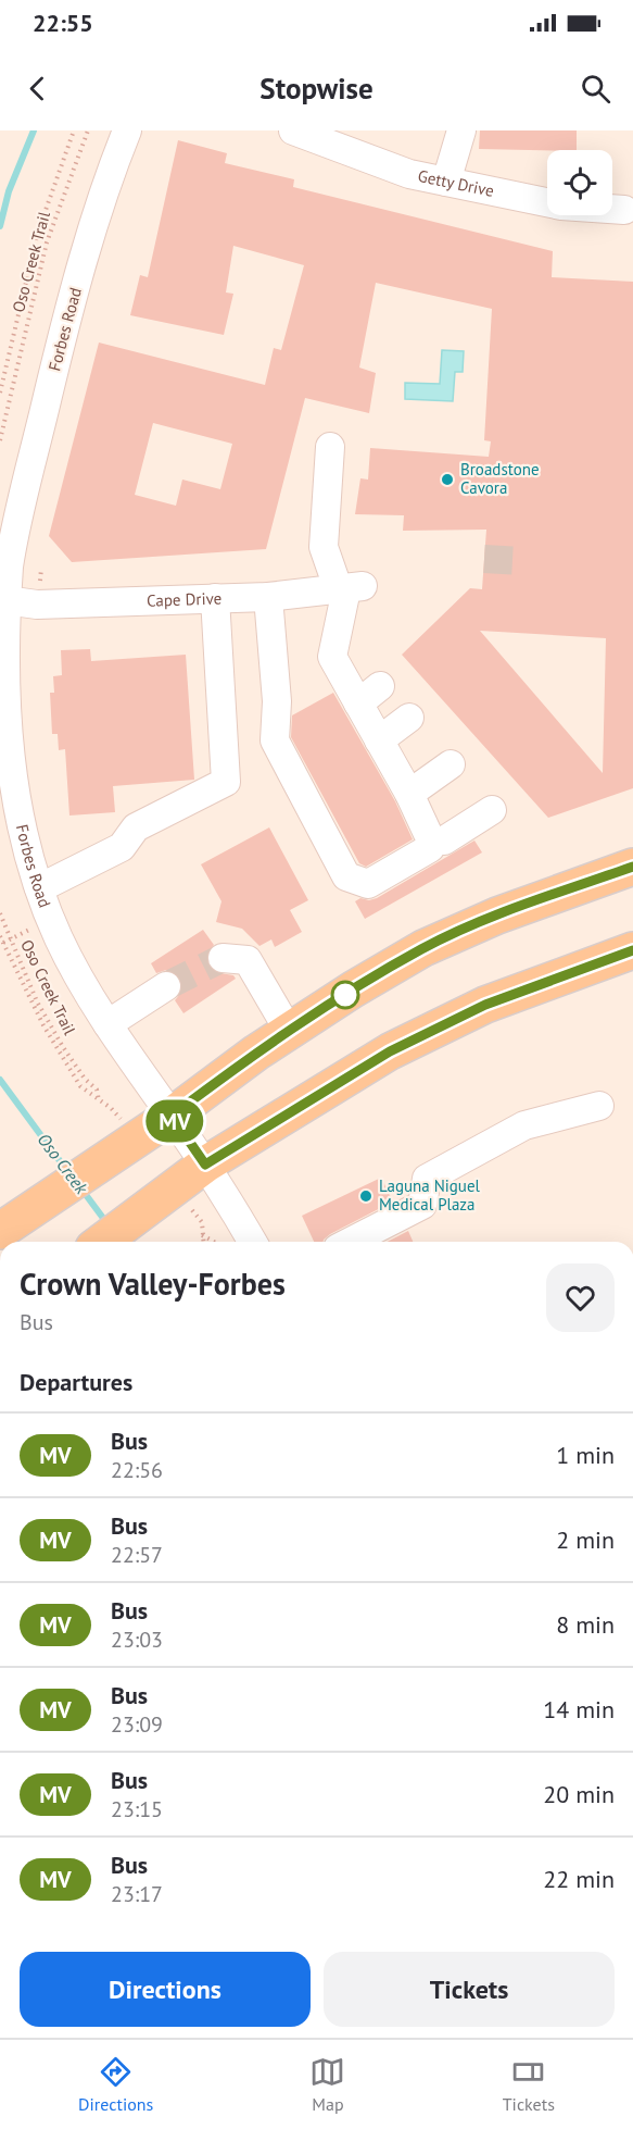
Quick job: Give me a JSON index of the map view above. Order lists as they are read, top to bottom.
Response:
{
  "streets": {
    "street": ["Getty Drive", "Forbes Road", "Cape Drive"],
    "path": ["Oso Creek Trail"]
  },
  "crossings": [
    ["Forbes Road", "Cape Drive"]
  ],
  "water": ["Oso Creek"],
  "places": ["Broadstone Cavora", "Laguna Niguel Medical Plaza"],
  "lines": ["bus line MV"],
  "page": {
    "status": "22:55",
    "header": "Stopwise",
    "on_map": "MV",
    "heading": [
      ["Crown Valley-Forbes", "Bus"],
      "Departures"
    ],
    "list": [
      {
        "mark": "MV",
        "name": "Bus",
        "note": "22:56",
        "value": "1 min"
      },
      {
        "mark": "MV",
        "name": "Bus",
        "note": "22:57",
        "value": "2 min"
      },
      {
        "mark": "MV",
        "name": "Bus",
        "note": "23:03",
        "value": "8 min"
      },
      {
        "mark": "MV",
        "name": "Bus",
        "note": "23:09",
        "value": "14 min"
      },
      {
        "mark": "MV",
        "name": "Bus",
        "note": "23:15",
        "value": "20 min"
      },
      {
        "mark": "MV",
        "name": "Bus",
        "note": "23:17",
        "value": "22 min"
      }
    ],
    "buttons": ["Directions", "Tickets"],
    "tabs": ["Directions", "Map", "Tickets"]
  }
}
